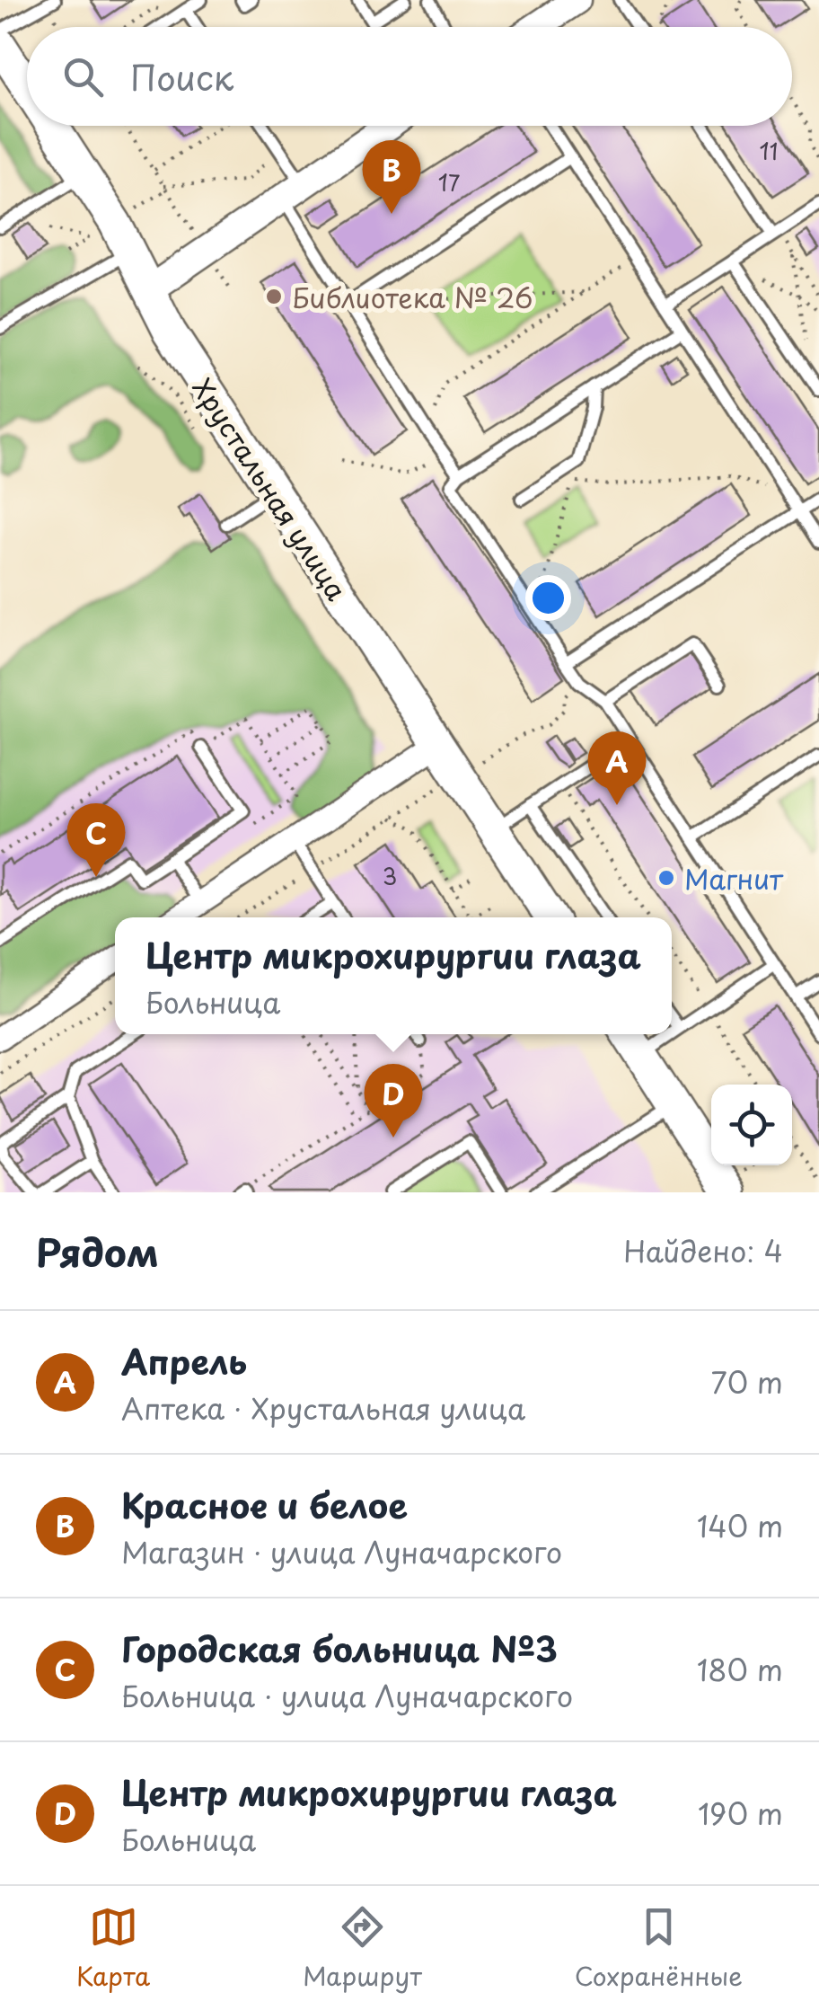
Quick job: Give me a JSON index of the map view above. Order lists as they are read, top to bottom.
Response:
{
  "streets": {
    "main road": ["Хрустальная улица"]
  },
  "places": ["Библиотека № 26", "Магнит"],
  "house_numbers": ["11", "17", "3"],
  "page": {
    "search": "Поиск",
    "pins": [
      "B",
      "A",
      "C",
      "D"
    ],
    "popup": ["Центр микрохирургии глаза", "Больница"],
    "heading": ["Рядом", "Найдено: 4"],
    "list": [
      {
        "mark": "A",
        "name": "Апрель",
        "note": "Аптека · Хрустальная улица",
        "value": "70 m"
      },
      {
        "mark": "B",
        "name": "Красное и белое",
        "note": "Магазин · улица Луначарского",
        "value": "140 m"
      },
      {
        "mark": "C",
        "name": "Городская больница №3",
        "note": "Больница · улица Луначарского",
        "value": "180 m"
      },
      {
        "mark": "D",
        "name": "Центр микрохирургии глаза",
        "note": "Больница",
        "value": "190 m"
      }
    ],
    "nav": ["Карта", "Маршрут", "Сохранённые"]
  }
}
